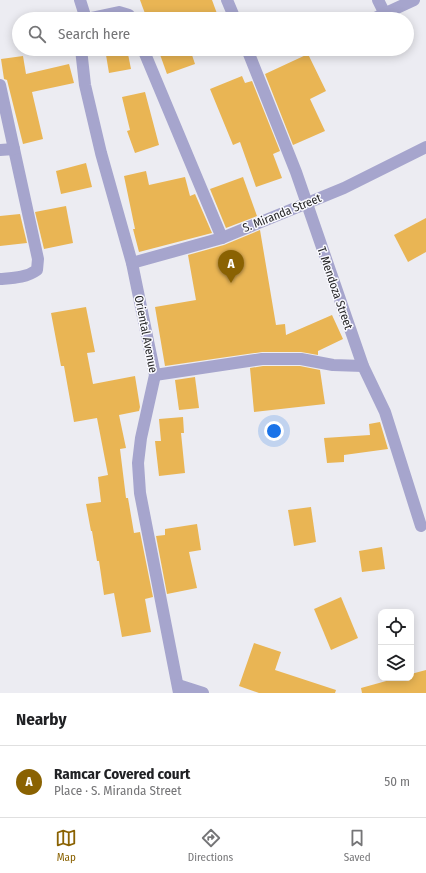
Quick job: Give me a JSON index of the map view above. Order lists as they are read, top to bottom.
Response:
{
  "streets": {
    "street": ["S. Miranda Street", "T. Mendoza Street", "Oriental Avenue"]
  },
  "crossings": [
    ["S. Miranda Street", "T. Mendoza Street"],
    ["S. Miranda Street", "Oriental Avenue"]
  ],
  "page": {
    "search": "Search here",
    "pins": "A",
    "heading": "Nearby",
    "list": [
      {
        "mark": "A",
        "name": "Ramcar Covered court",
        "note": "Place · S. Miranda Street",
        "value": "50 m"
      }
    ],
    "nav": ["Map", "Directions", "Saved"]
  }
}
